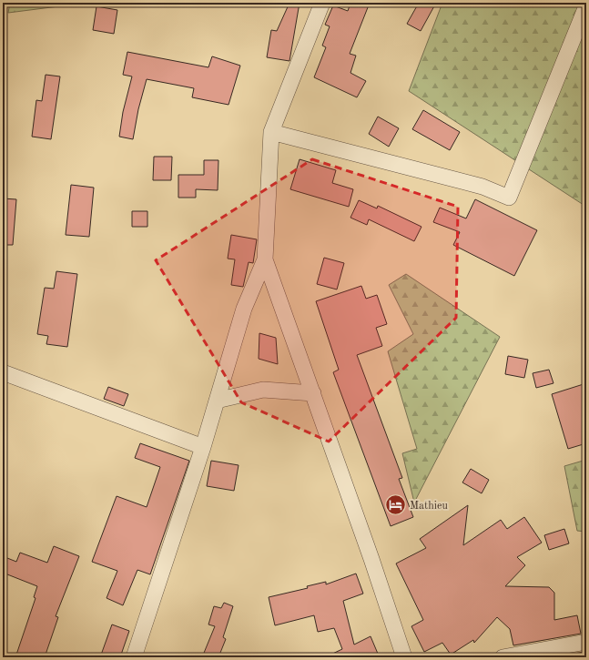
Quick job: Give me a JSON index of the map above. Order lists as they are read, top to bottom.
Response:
{
  "places": {
    "hotel": ["Mathieu"]
  }
}
